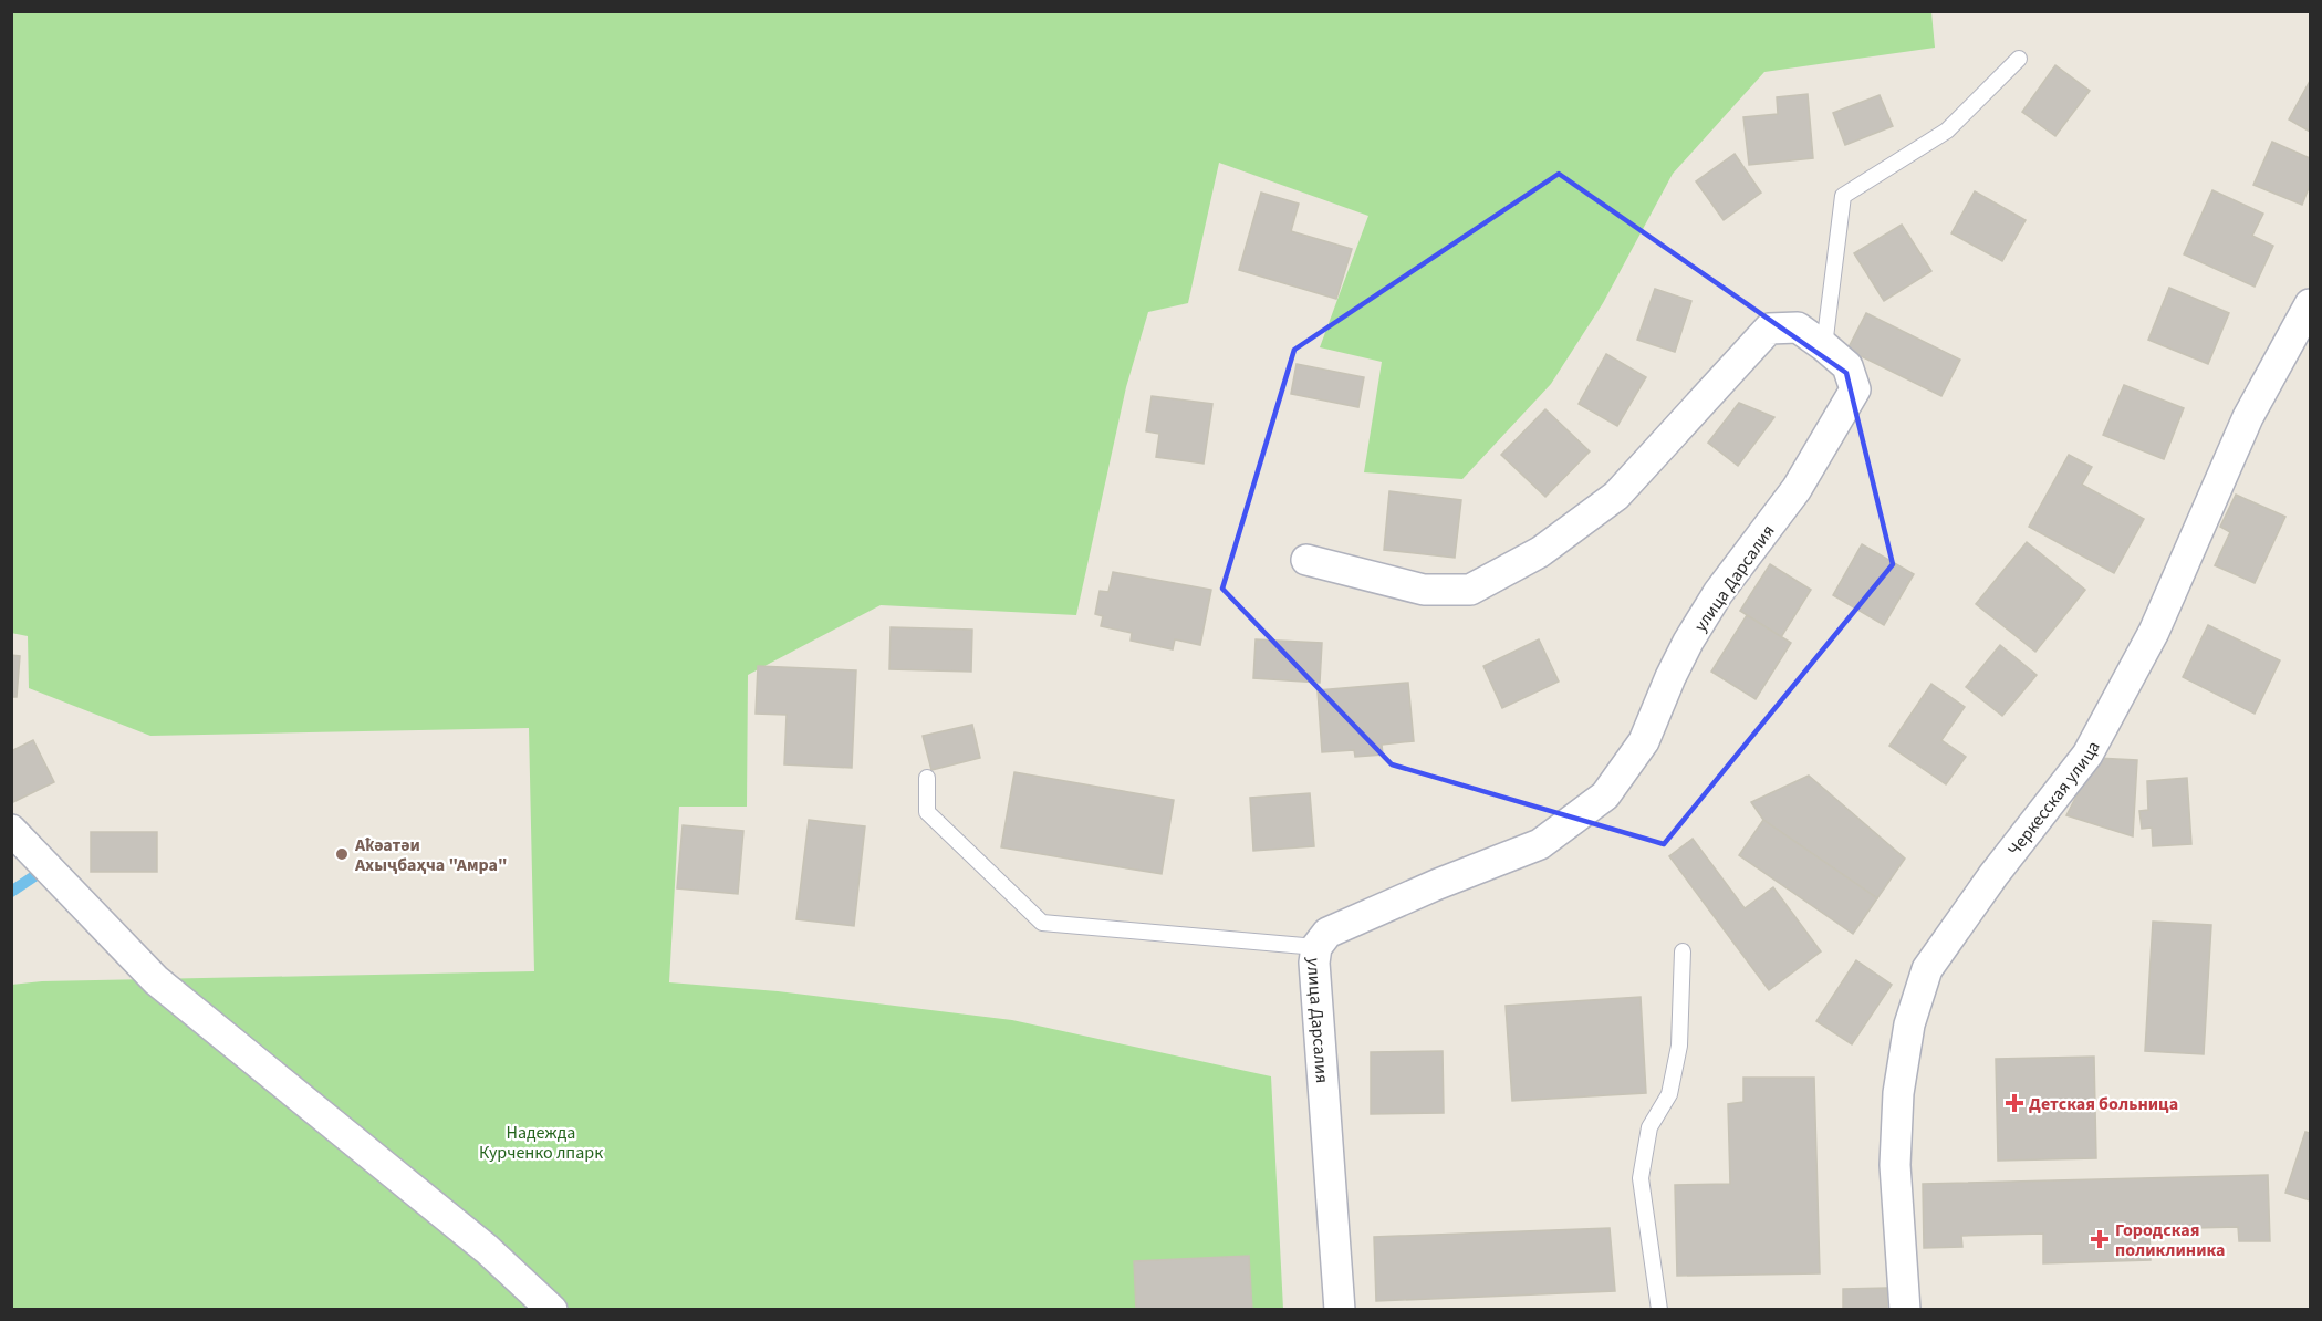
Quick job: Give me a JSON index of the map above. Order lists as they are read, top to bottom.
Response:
{
  "streets": {
    "street": ["улица Дарсалия", "Черкесская улица"]
  },
  "parks": ["Надежда Курченко лпарк"],
  "places": {
    "other": ["Аҟәатәи Ахыҷбаҳча \"Амра\""],
    "health": ["Детская больница", "Городская поликлиника"]
  }
}
